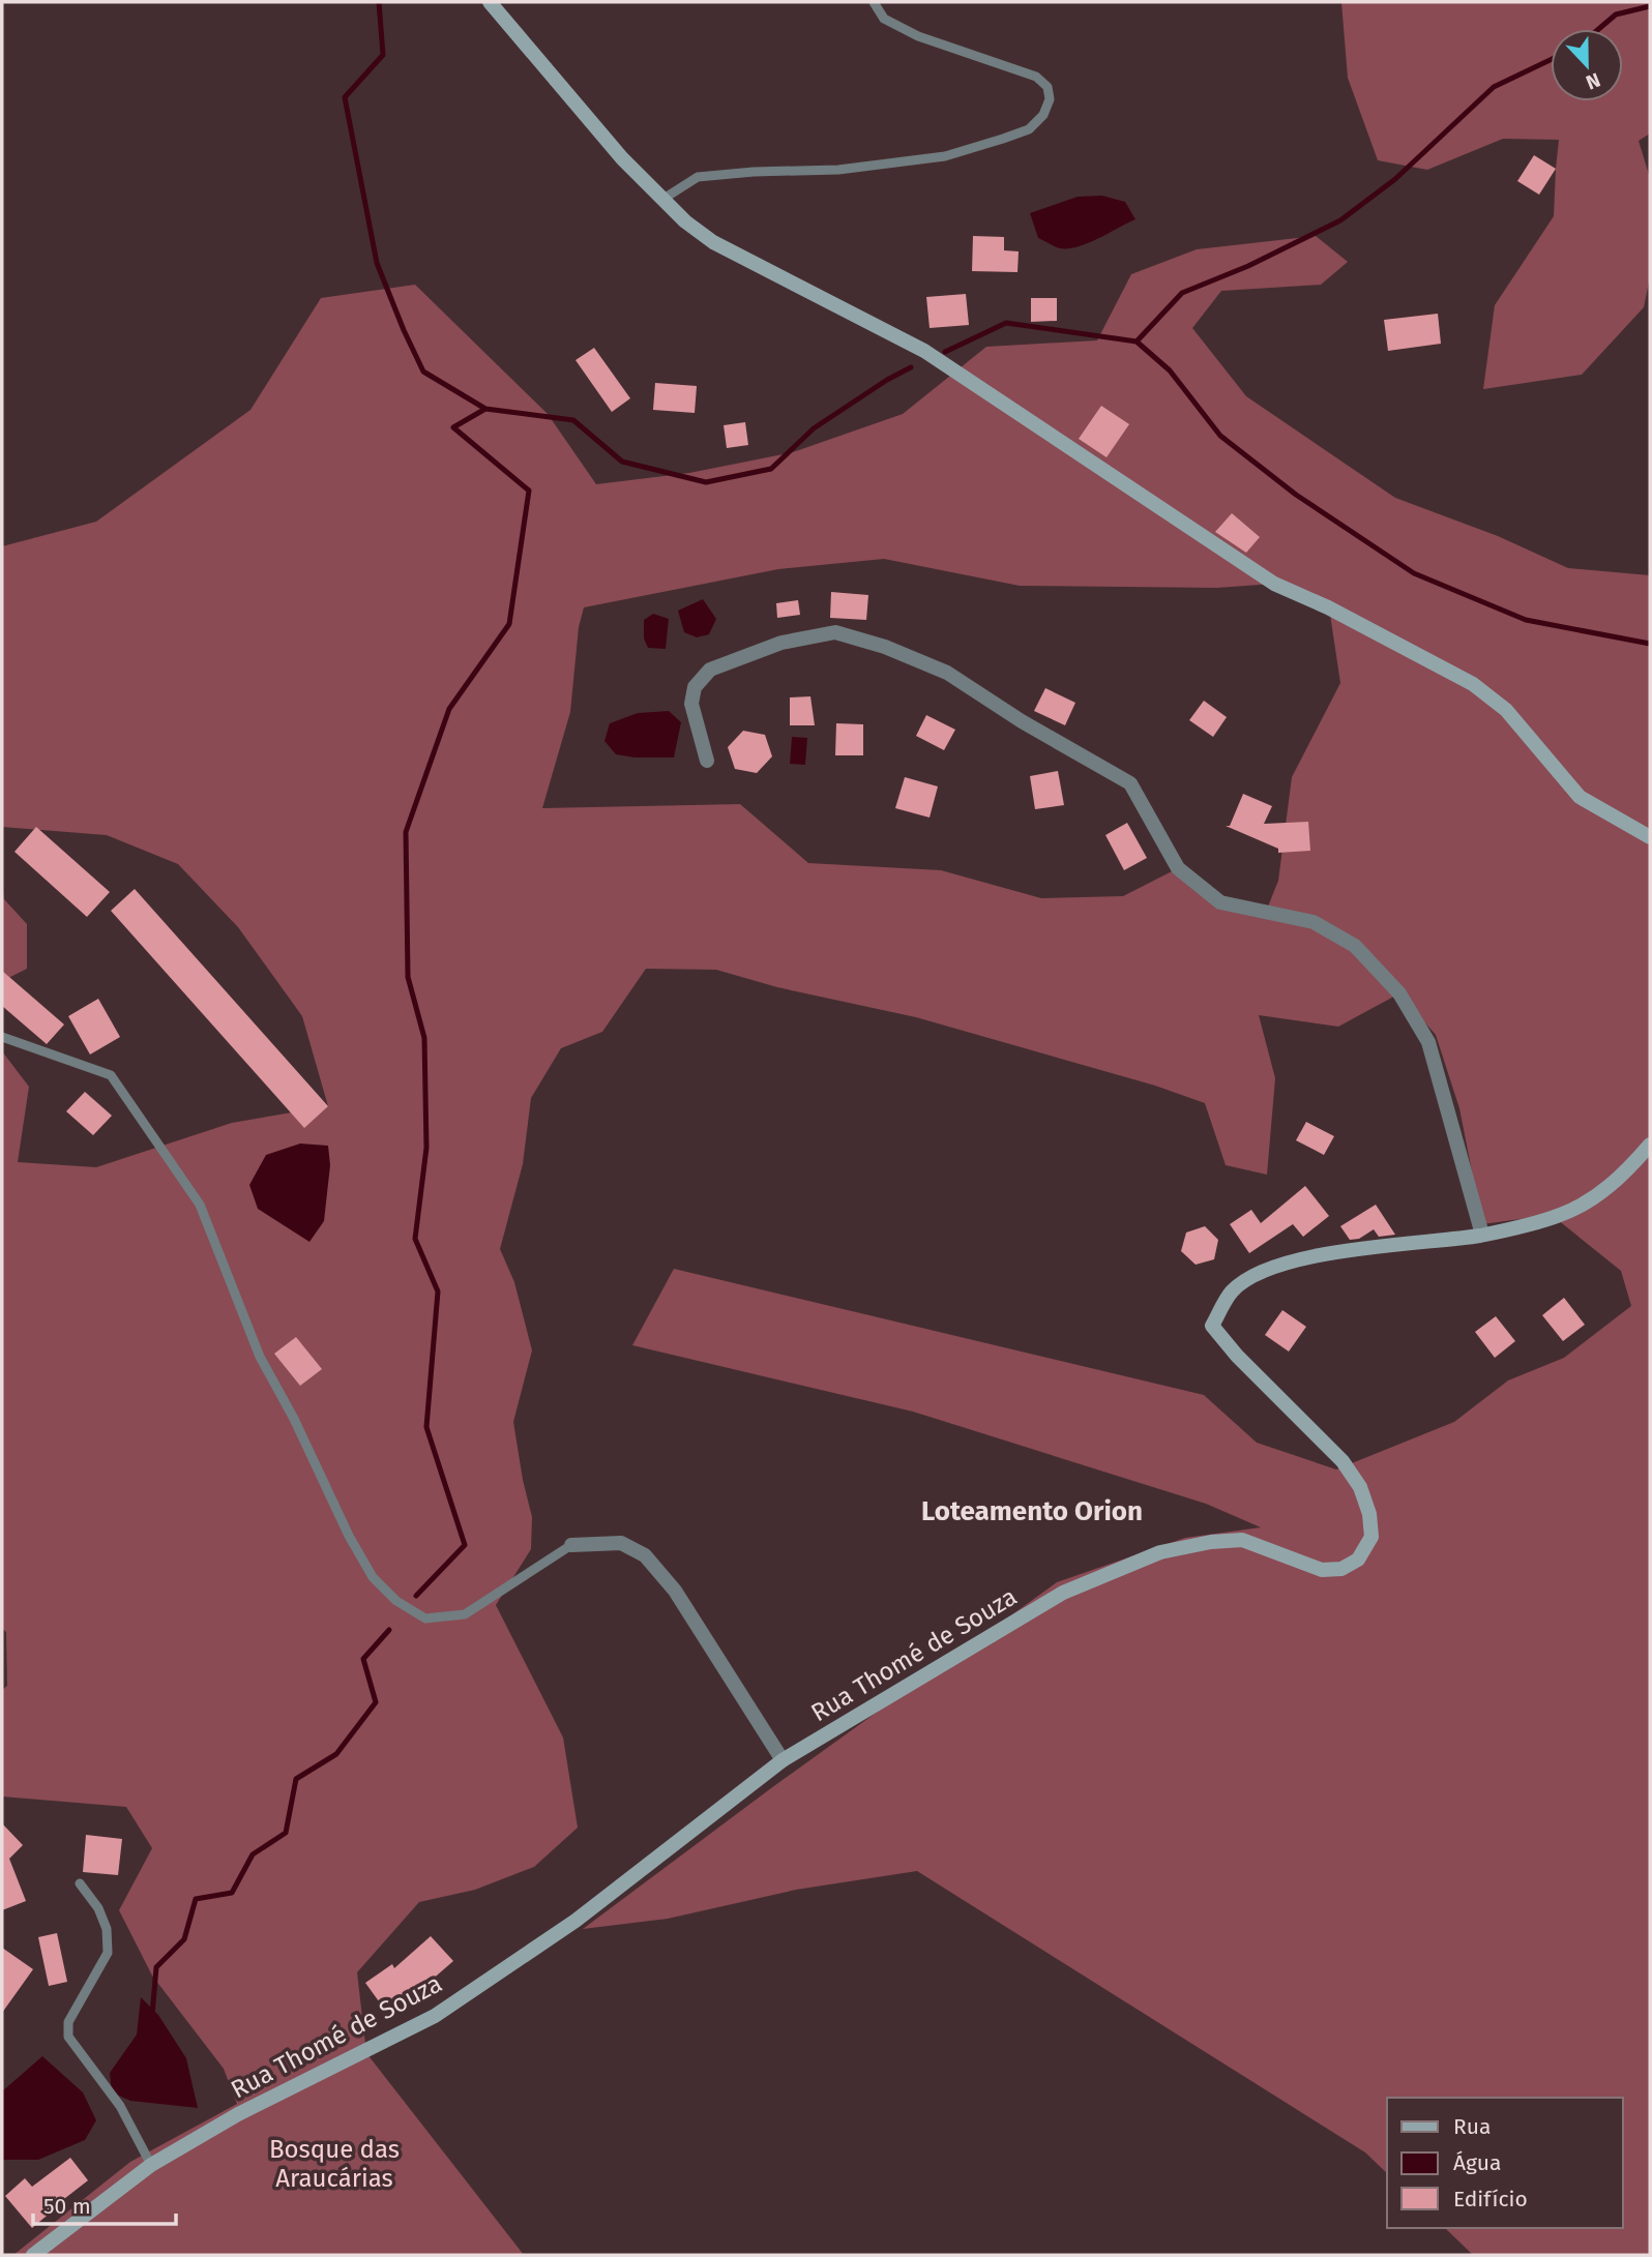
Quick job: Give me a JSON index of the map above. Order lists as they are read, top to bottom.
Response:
{
  "streets": {
    "street": ["Rua Thomé de Souza"]
  },
  "districts": ["Loteamento Orion"],
  "parks": ["Bosque das Araucárias"],
  "legend": ["Rua", "Água", "Edifício"],
  "scale_bar": "50 m",
  "north": "bottom"
}
